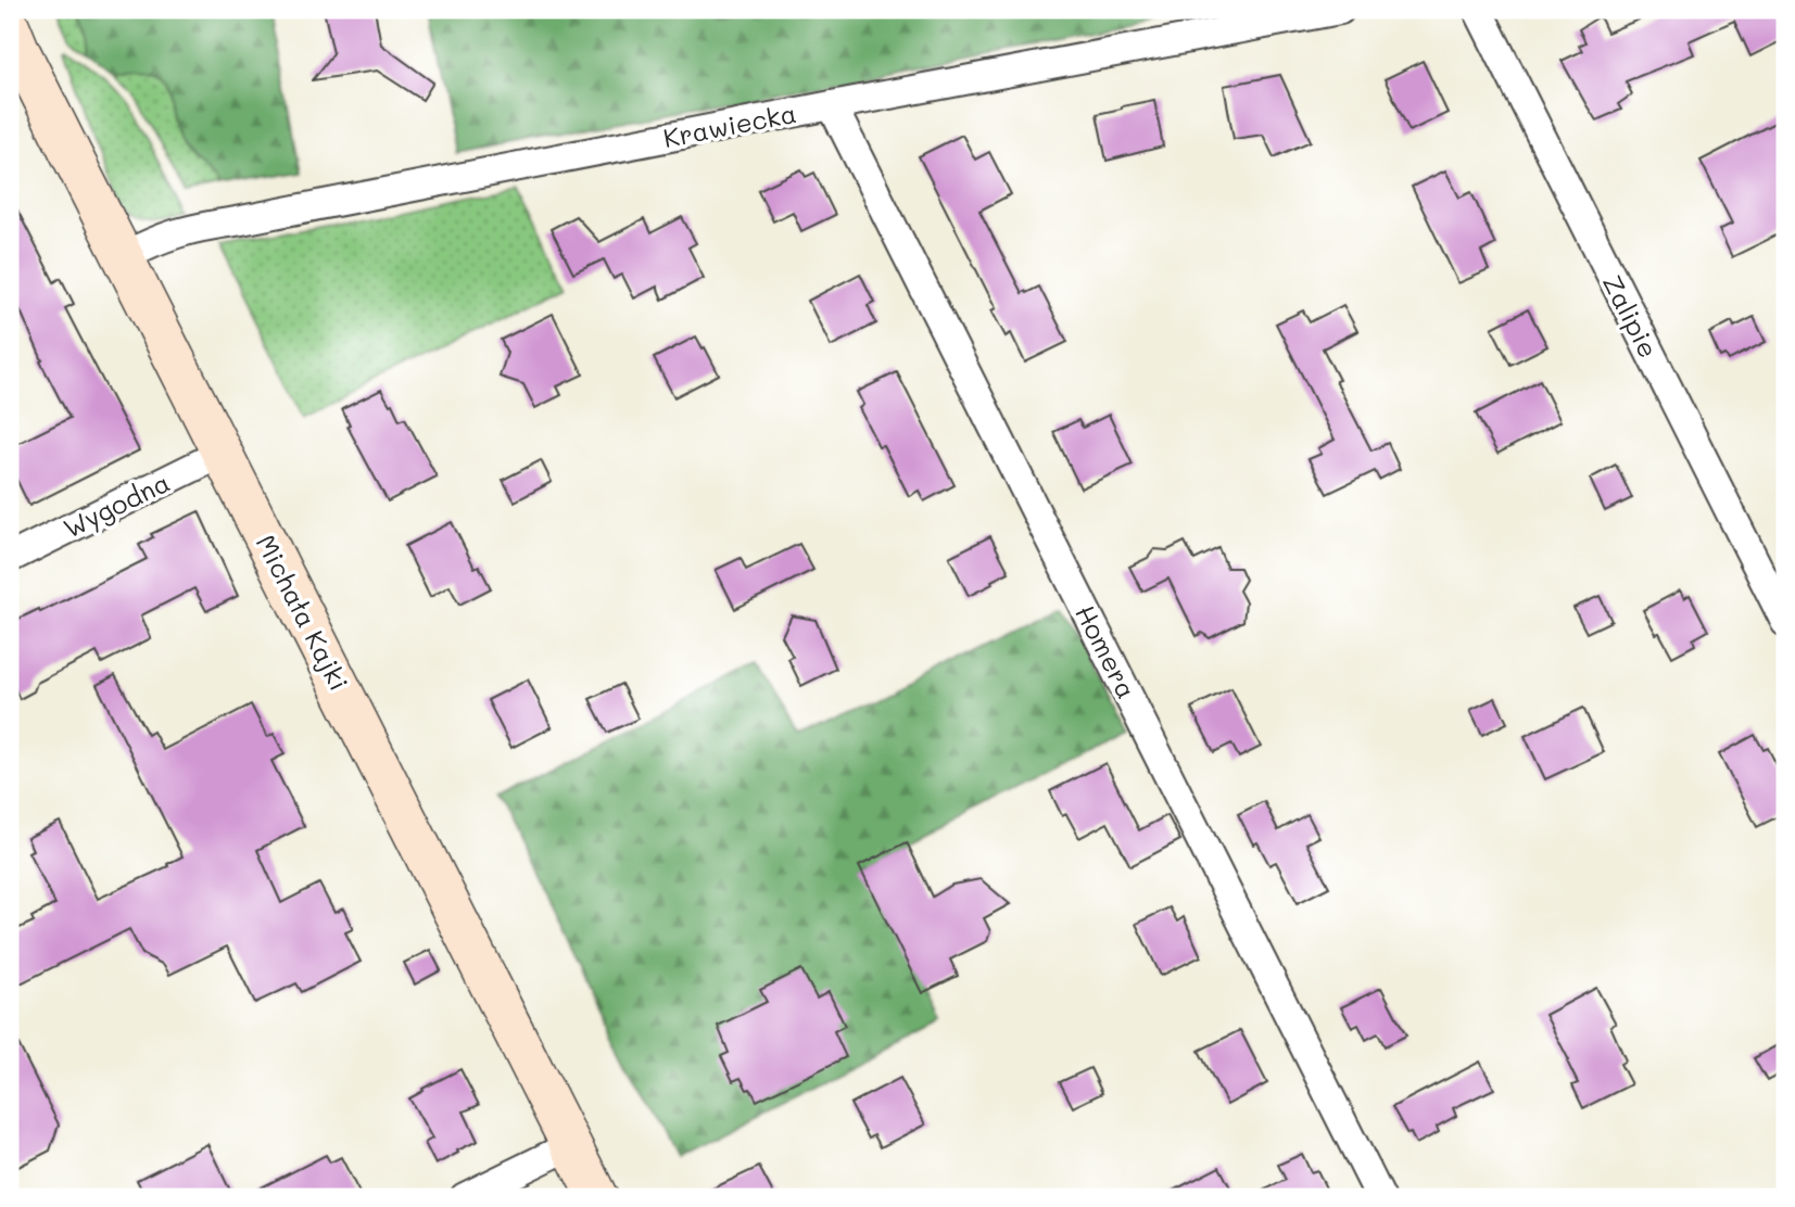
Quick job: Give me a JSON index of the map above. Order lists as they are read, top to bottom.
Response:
{
  "streets": {
    "street": [
      "Krawiecka",
      "Zalipie",
      "Wygodna",
      "Michała Kajki",
      "Homera"
    ]
  },
  "crossings": [
    ["Krawiecka", "Michała Kajki"],
    ["Krawiecka", "Homera"],
    ["Wygodna", "Michała Kajki"]
  ]
}
